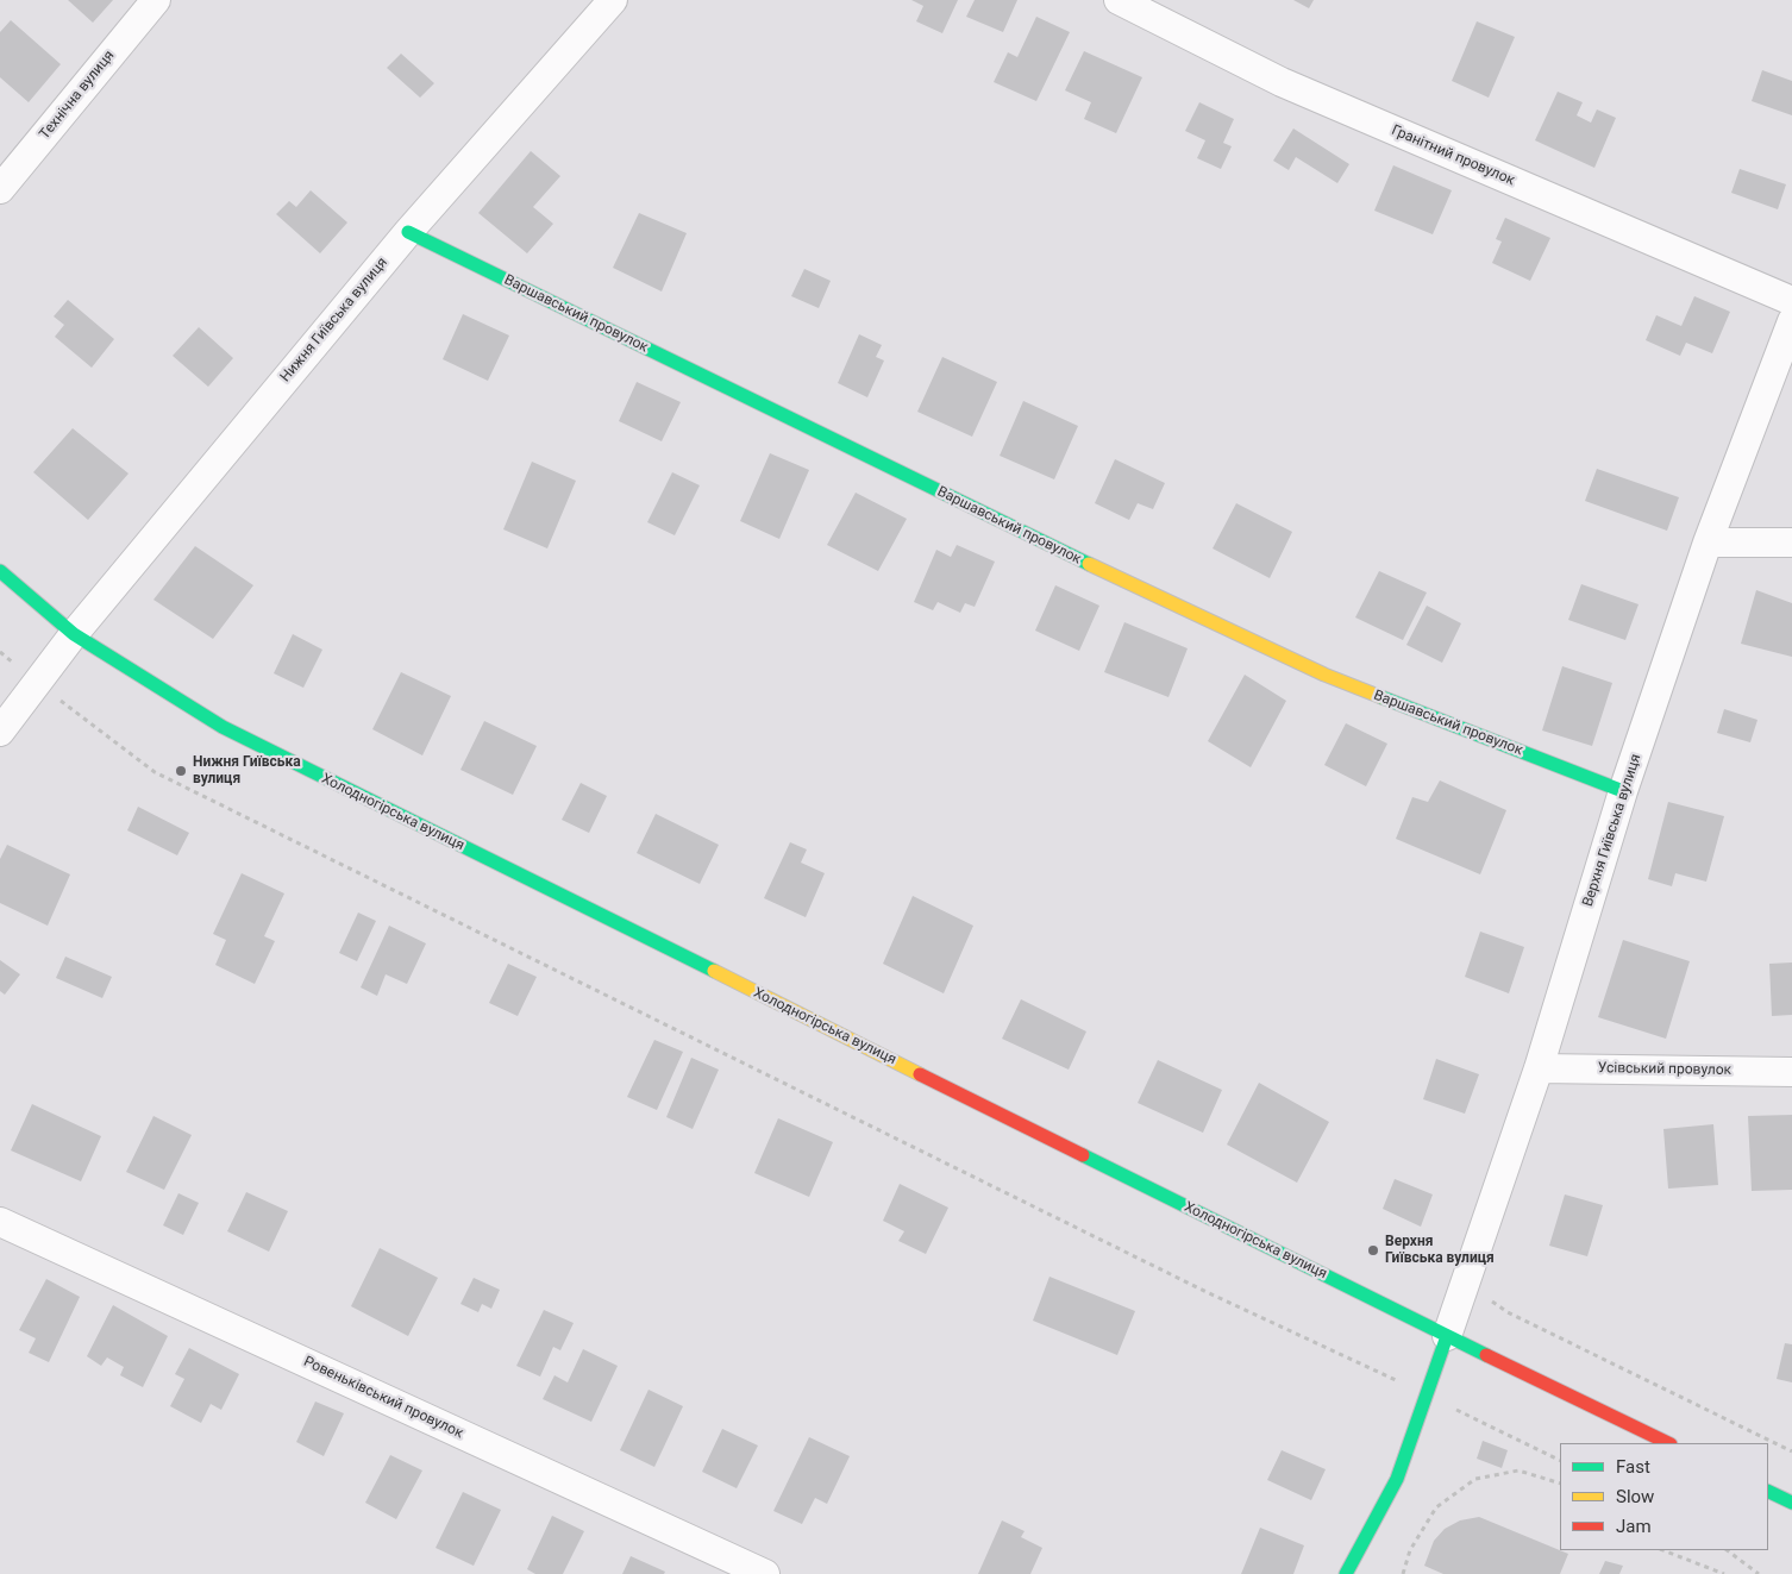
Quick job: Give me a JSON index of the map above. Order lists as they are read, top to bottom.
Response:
{
  "streets": {
    "main road": ["Варшавський провулок", "Холодногірська вулиця", "Верхня Гиївська вулиця"],
    "street": [
      "Технічна вулиця",
      "Гранітний провулок",
      "Нижня Гиївська вулиця",
      "Усівський провулок",
      "Ровеньківський провулок"
    ]
  },
  "crossings": [
    ["Варшавський провулок", "Нижня Гиївська вулиця"],
    ["Варшавський провулок", "Верхня Гиївська вулиця"],
    ["Нижня Гиївська вулиця", "Холодногірська вулиця"],
    ["Холодногірська вулиця", "Верхня Гиївська вулиця"],
    ["Верхня Гиївська вулиця", "Усівський провулок"]
  ],
  "places": ["Нижня Гиївська вулиця", "Верхня Гиївська вулиця"],
  "legend": ["Fast", "Slow", "Jam"]
}
